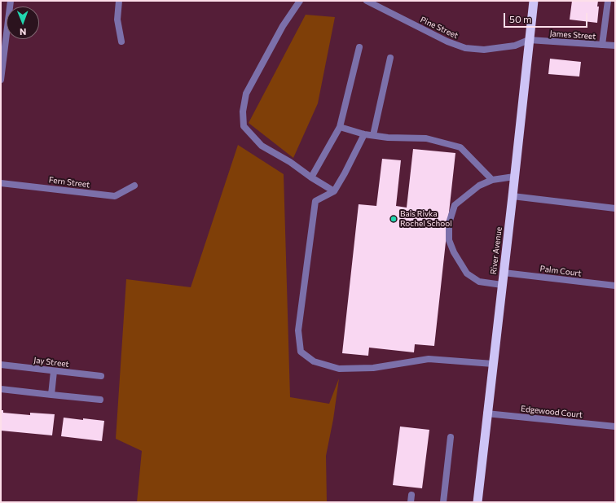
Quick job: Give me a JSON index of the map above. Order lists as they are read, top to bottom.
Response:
{
  "streets": {
    "highway": ["River Avenue"],
    "street": [
      "Pine Street",
      "James Street",
      "Fern Street",
      "Palm Court",
      "Jay Street",
      "Edgewood Court"
    ]
  },
  "crossings": [
    ["Pine Street", "James Street"],
    ["Pine Street", "River Avenue"],
    ["James Street", "River Avenue"],
    ["River Avenue", "Palm Court"],
    ["River Avenue", "Edgewood Court"]
  ],
  "places": ["Bais Rivka Rochel School"],
  "scale_bar": "50 m",
  "north": "bottom"
}
